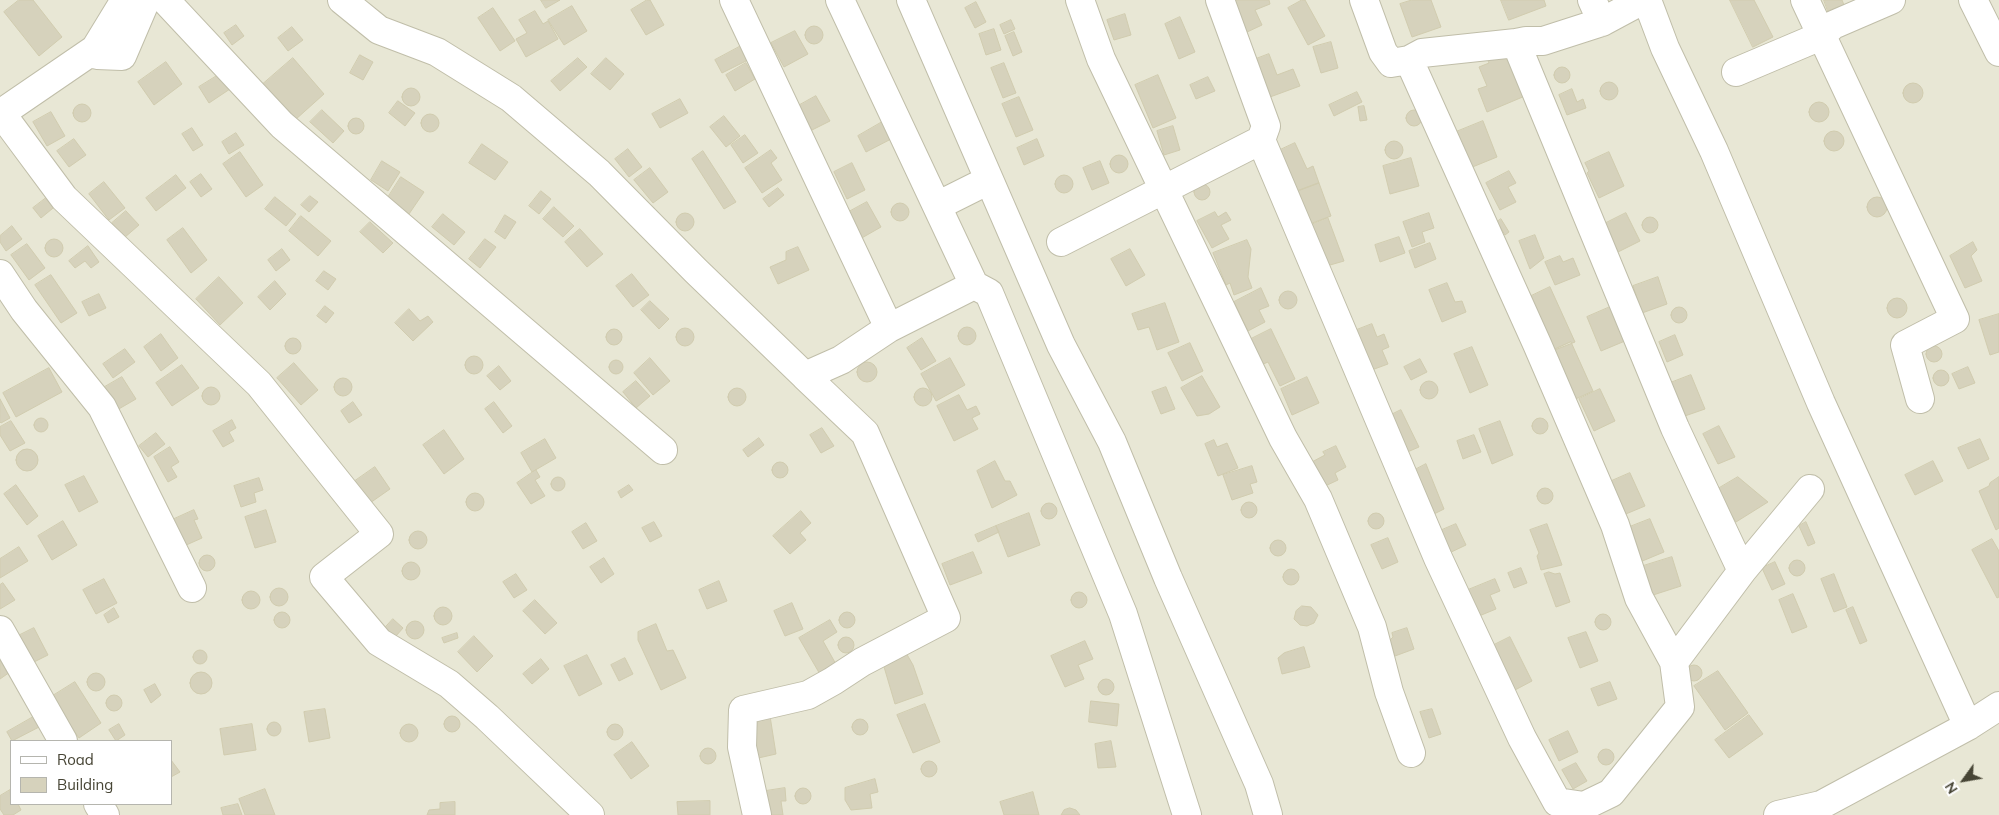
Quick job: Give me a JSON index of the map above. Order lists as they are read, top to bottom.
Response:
{
  "legend": ["Road", "Building"],
  "north": "bottom left"
}
